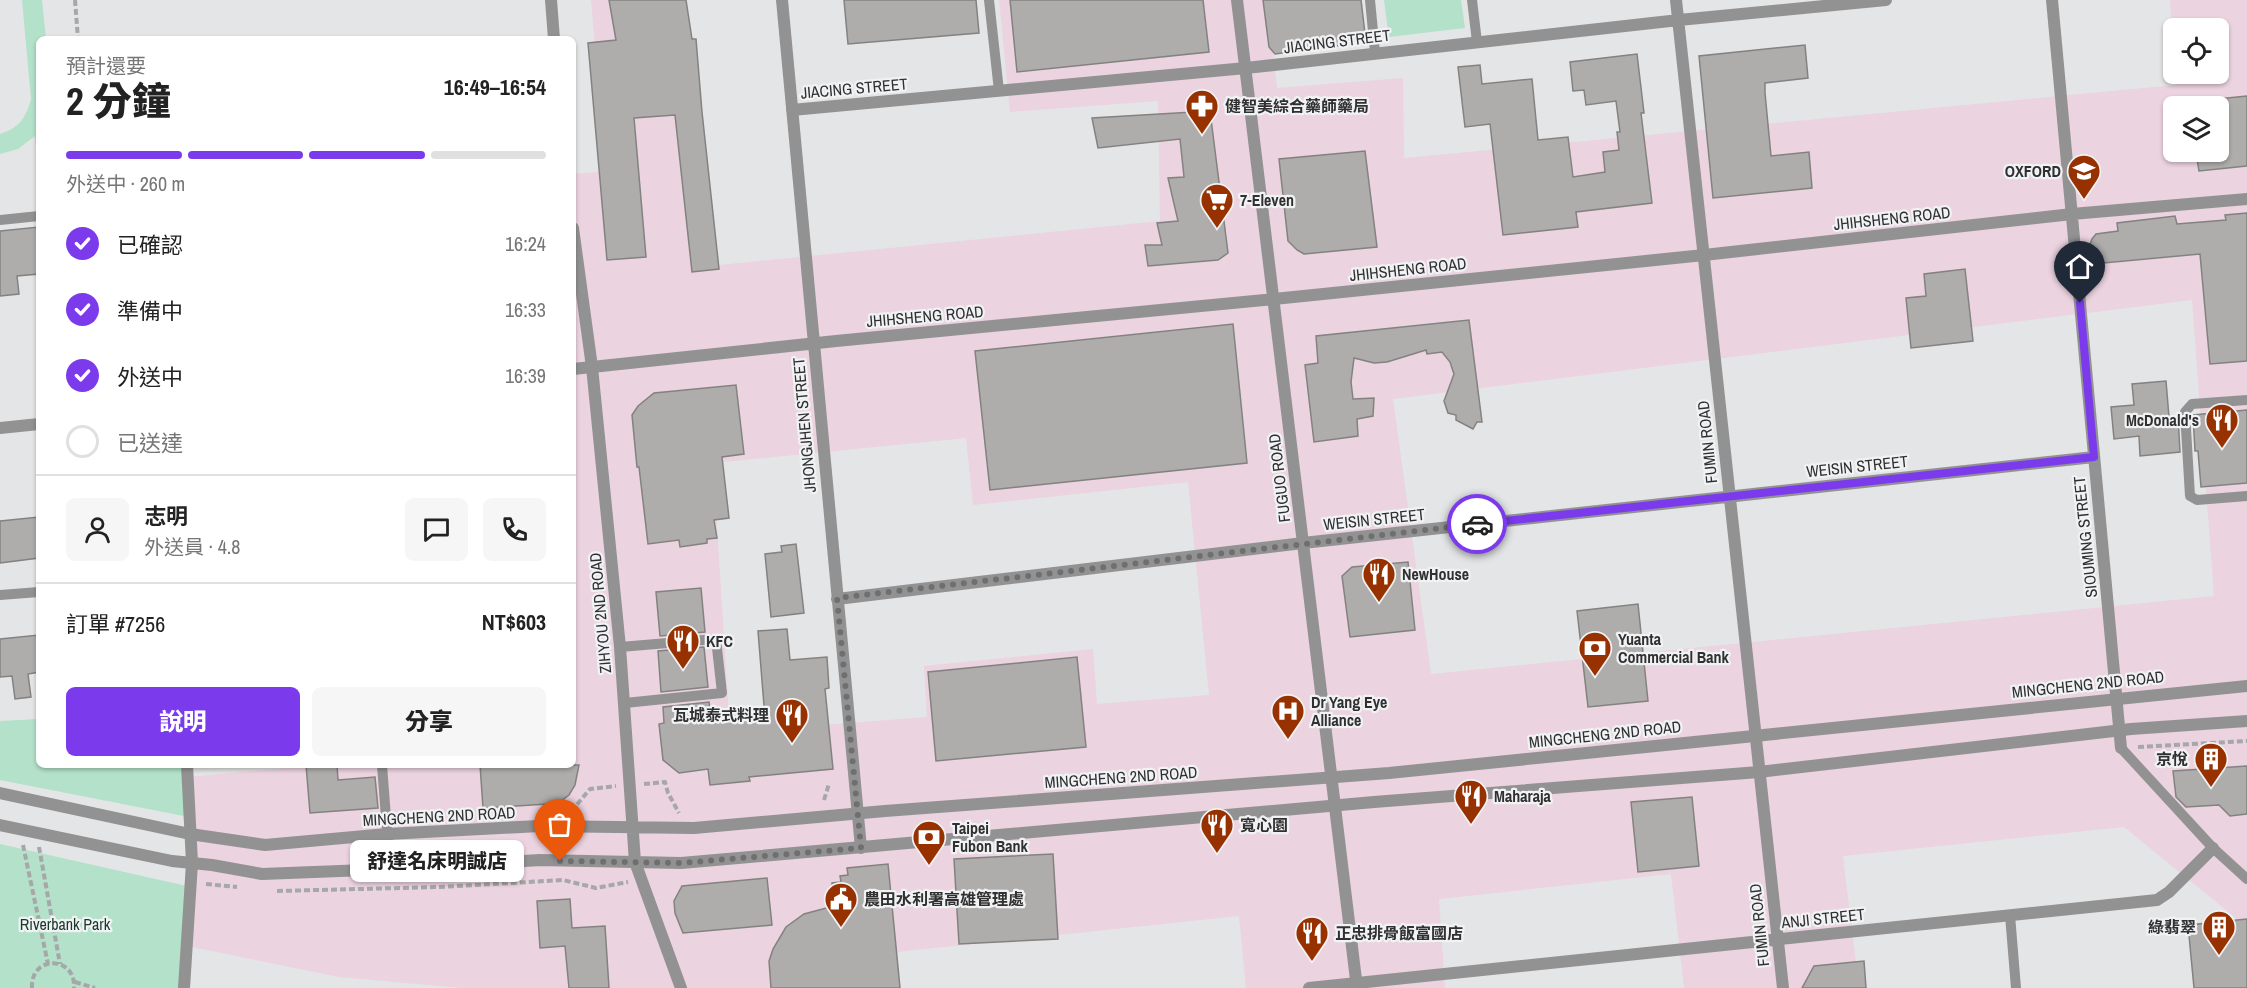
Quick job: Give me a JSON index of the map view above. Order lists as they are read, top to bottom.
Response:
{
  "streets": {
    "street": [
      "JIACING STREET",
      "JHIHSHENG ROAD",
      "JHONGJHEN STREET",
      "FUMIN ROAD",
      "WEISIN STREET",
      "FUGUO ROAD",
      "SIOUMING STREET",
      "ZIHYOU 2ND ROAD",
      "MINGCHENG 2ND ROAD",
      "ANJI STREET"
    ]
  },
  "crossings": [
    ["JIACING STREET", "JHONGJHEN STREET"],
    ["JIACING STREET", "FUMIN ROAD"],
    ["JIACING STREET", "FUGUO ROAD"],
    ["JHIHSHENG ROAD", "JHONGJHEN STREET"],
    ["JHIHSHENG ROAD", "FUMIN ROAD"],
    ["JHIHSHENG ROAD", "FUGUO ROAD"],
    ["JHIHSHENG ROAD", "SIOUMING STREET"],
    ["JHIHSHENG ROAD", "ZIHYOU 2ND ROAD"],
    ["JHONGJHEN STREET", "WEISIN STREET"],
    ["JHONGJHEN STREET", "MINGCHENG 2ND ROAD"],
    ["FUMIN ROAD", "WEISIN STREET"],
    ["FUMIN ROAD", "MINGCHENG 2ND ROAD"],
    ["FUMIN ROAD", "ANJI STREET"],
    ["WEISIN STREET", "FUGUO ROAD"],
    ["WEISIN STREET", "SIOUMING STREET"],
    ["FUGUO ROAD", "MINGCHENG 2ND ROAD"],
    ["FUGUO ROAD", "ANJI STREET"],
    ["SIOUMING STREET", "MINGCHENG 2ND ROAD"],
    ["ZIHYOU 2ND ROAD", "MINGCHENG 2ND ROAD"]
  ],
  "parks": ["Riverbank Park"],
  "places": {
    "pharmacy": ["健智美綜合藥師藥局"],
    "school or university": ["OXFORD"],
    "supermarket": ["7-Eleven"],
    "restaurant": [
      "McDonald's",
      "NewHouse",
      "KFC",
      "瓦城泰式料理",
      "Maharaja",
      "寬心園",
      "正忠排骨飯富國店"
    ],
    "bank": ["Yuanta Commercial Bank", "Taipei Fubon Bank"],
    "hospital": ["Dr Yang Eye Alliance"],
    "building": ["京悅", "綠翡翠"],
    "other": ["舒達名床明誠店"],
    "public building": ["農田水利署高雄管理處"]
  },
  "page": {
    "heading": ["2 分鐘", "預計還要", "16:49–16:54"],
    "panel": [
      "志明",
      "外送員 · 4.8",
      "訂單 #7256",
      "NT$603"
    ],
    "bar": "外送中 · 260 m",
    "list": [
      ["已確認", "16:24"],
      ["準備中", "16:33"],
      ["外送中", "16:39"],
      "已送達"
    ],
    "buttons": ["說明", "分享"],
    "bubble": "舒達名床明誠店"
  }
}
